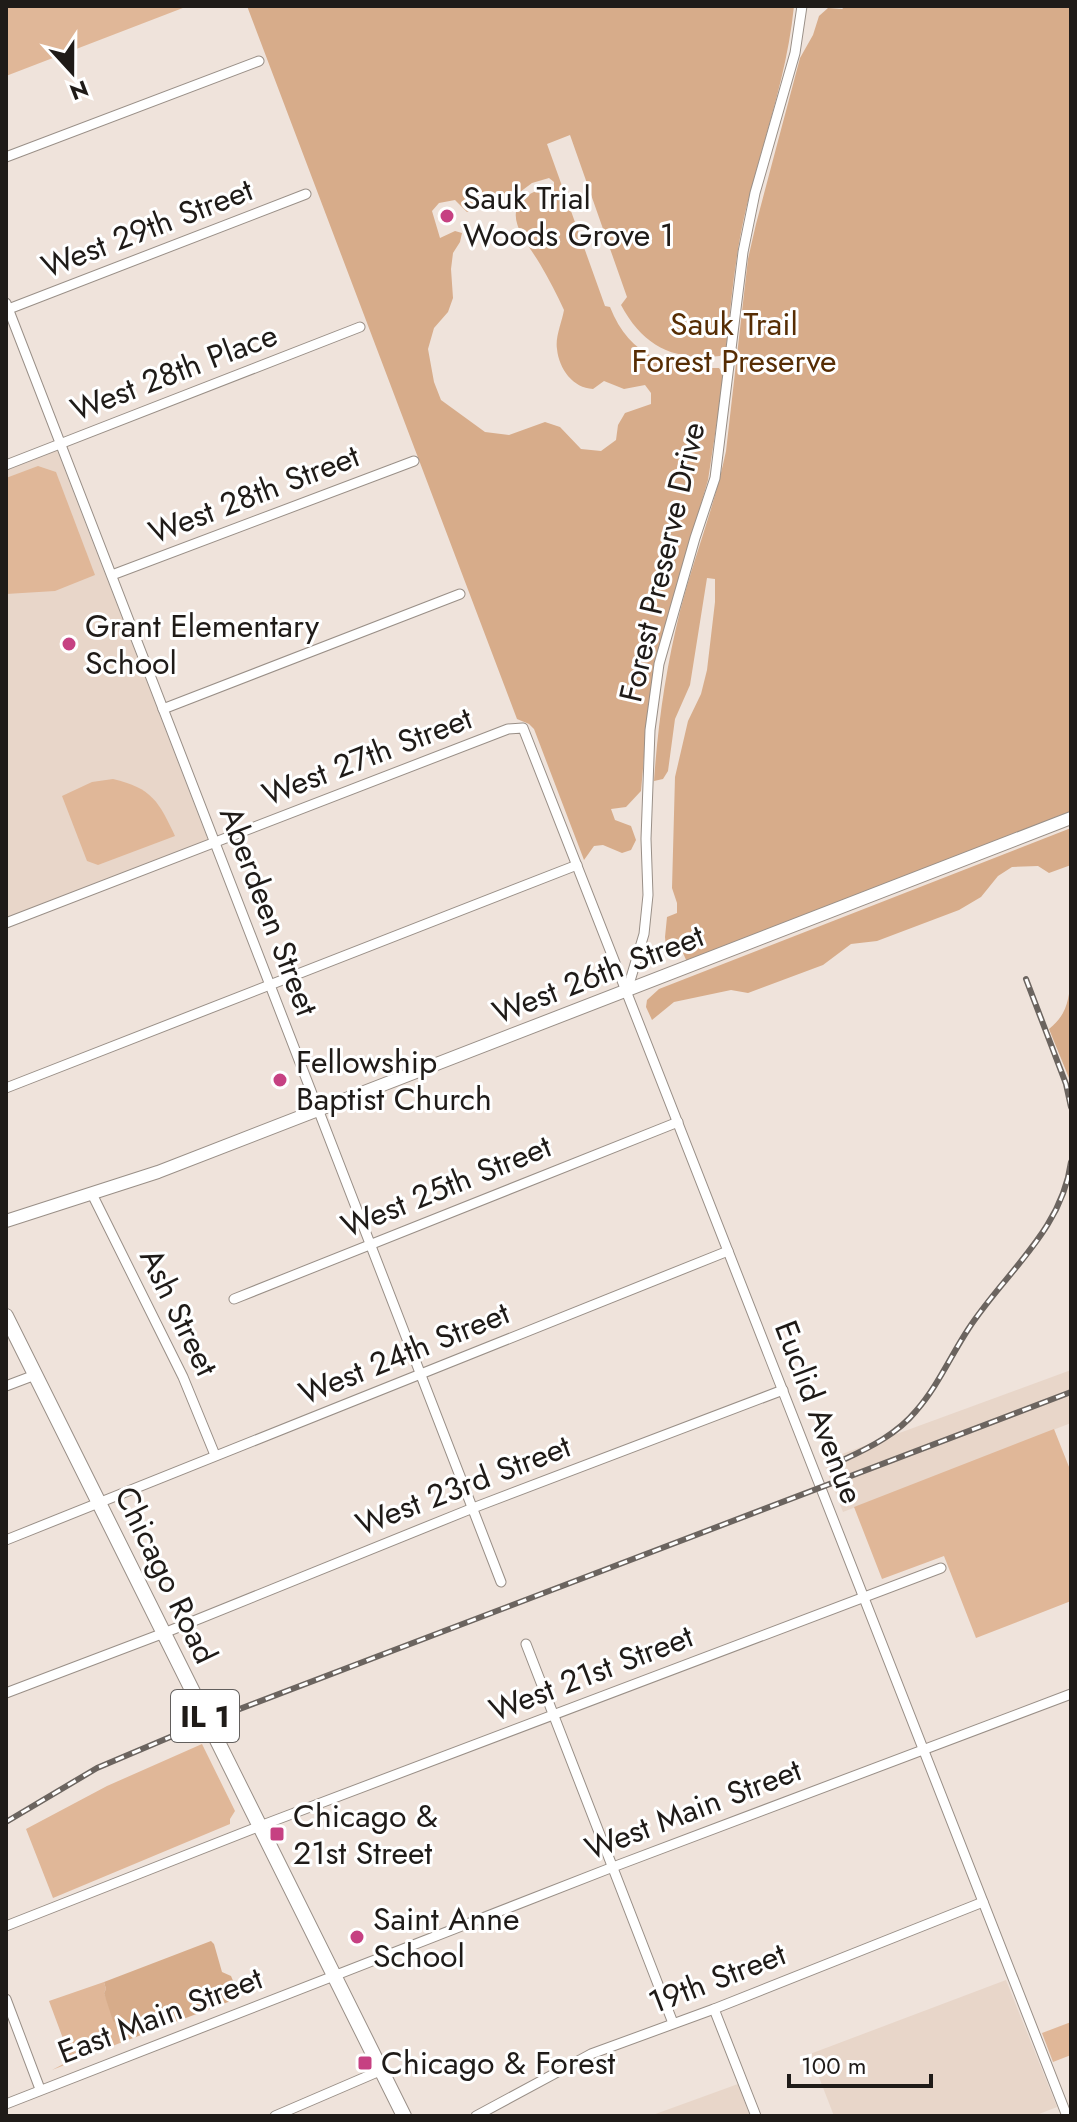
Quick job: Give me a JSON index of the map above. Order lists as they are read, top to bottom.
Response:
{
  "streets": {
    "main road": ["Chicago Road", "IL 1"],
    "street": [
      "West 29th Street",
      "West 28th Place",
      "West 28th Street",
      "Forest Preserve Drive",
      "West 27th Street",
      "Aberdeen Street",
      "West 26th Street",
      "West 25th Street",
      "Ash Street",
      "West 24th Street",
      "Euclid Avenue",
      "West 23rd Street",
      "West 21st Street",
      "West Main Street",
      "19th Street",
      "East Main Street"
    ]
  },
  "crossings": [
    ["West 29th Street", "Aberdeen Street"],
    ["West 28th Place", "Aberdeen Street"],
    ["West 28th Street", "Aberdeen Street"],
    ["Forest Preserve Drive", "West 26th Street"],
    ["Forest Preserve Drive", "Euclid Avenue"],
    ["West 27th Street", "Aberdeen Street"],
    ["West 27th Street", "Euclid Avenue"],
    ["Aberdeen Street", "West 26th Street"],
    ["Aberdeen Street", "West 25th Street"],
    ["Aberdeen Street", "West 24th Street"],
    ["Aberdeen Street", "West 23rd Street"],
    ["West 26th Street", "Ash Street"],
    ["West 26th Street", "Euclid Avenue"],
    ["West 25th Street", "Euclid Avenue"],
    ["Ash Street", "West 24th Street"],
    ["West 24th Street", "Euclid Avenue"],
    ["West 24th Street", "Chicago Road"],
    ["Euclid Avenue", "West 23rd Street"],
    ["Euclid Avenue", "West 21st Street"],
    ["Euclid Avenue", "West Main Street"],
    ["Euclid Avenue", "19th Street"],
    ["West 23rd Street", "Chicago Road"],
    ["Chicago Road", "West 21st Street"],
    ["Chicago Road", "West Main Street"],
    ["Chicago Road", "East Main Street"],
    ["West Main Street", "East Main Street"]
  ],
  "parks": ["Sauk Trail Forest Preserve"],
  "places": {
    "other": [
      "Sauk Trial Woods Grove 1",
      "Grant Elementary School",
      "Fellowship Baptist Church",
      "Saint Anne School"
    ],
    "transit": ["Chicago & 21st Street", "Chicago & Forest"]
  },
  "scale_bar": "100 m",
  "north": "bottom"
}
